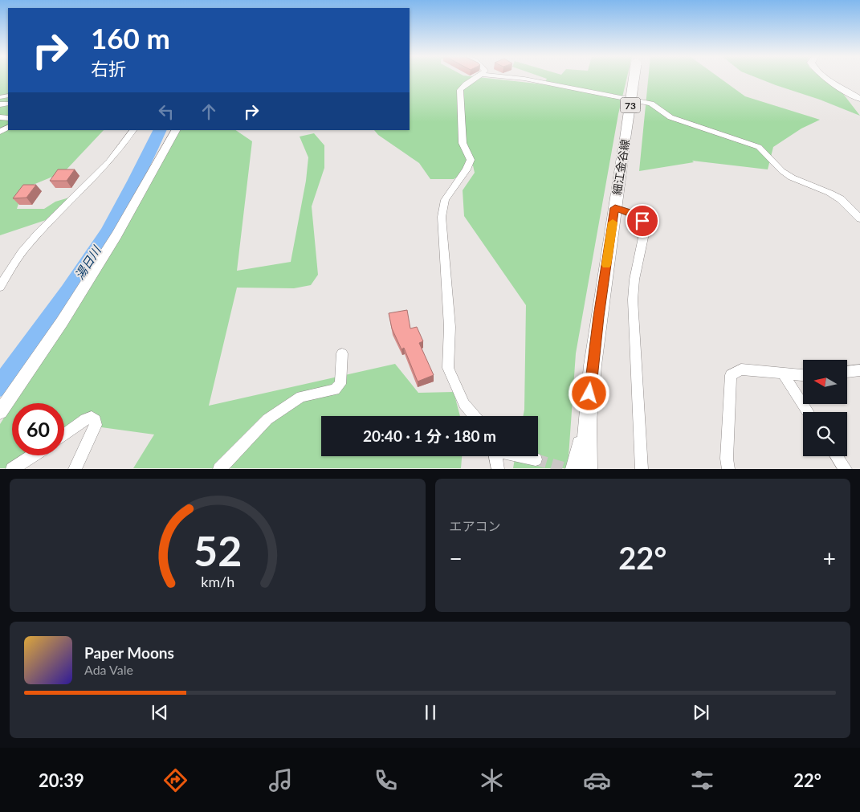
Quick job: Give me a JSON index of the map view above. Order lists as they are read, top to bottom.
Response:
{
  "streets": {
    "main road": ["73", "細江金谷線"]
  },
  "water": ["湯日川"],
  "north": "left",
  "page": {
    "turn": ["160 m", "右折"],
    "limit": "60",
    "trip": "20:40 · 1 分 · 180 m",
    "tile": "エアコン",
    "heat": ["−", "22°", "+"],
    "song": ["Paper Moons", "Ada Vale"],
    "tabs": ["20:39", "22°"],
    "gauge": ["52", "km/h"]
  }
}
